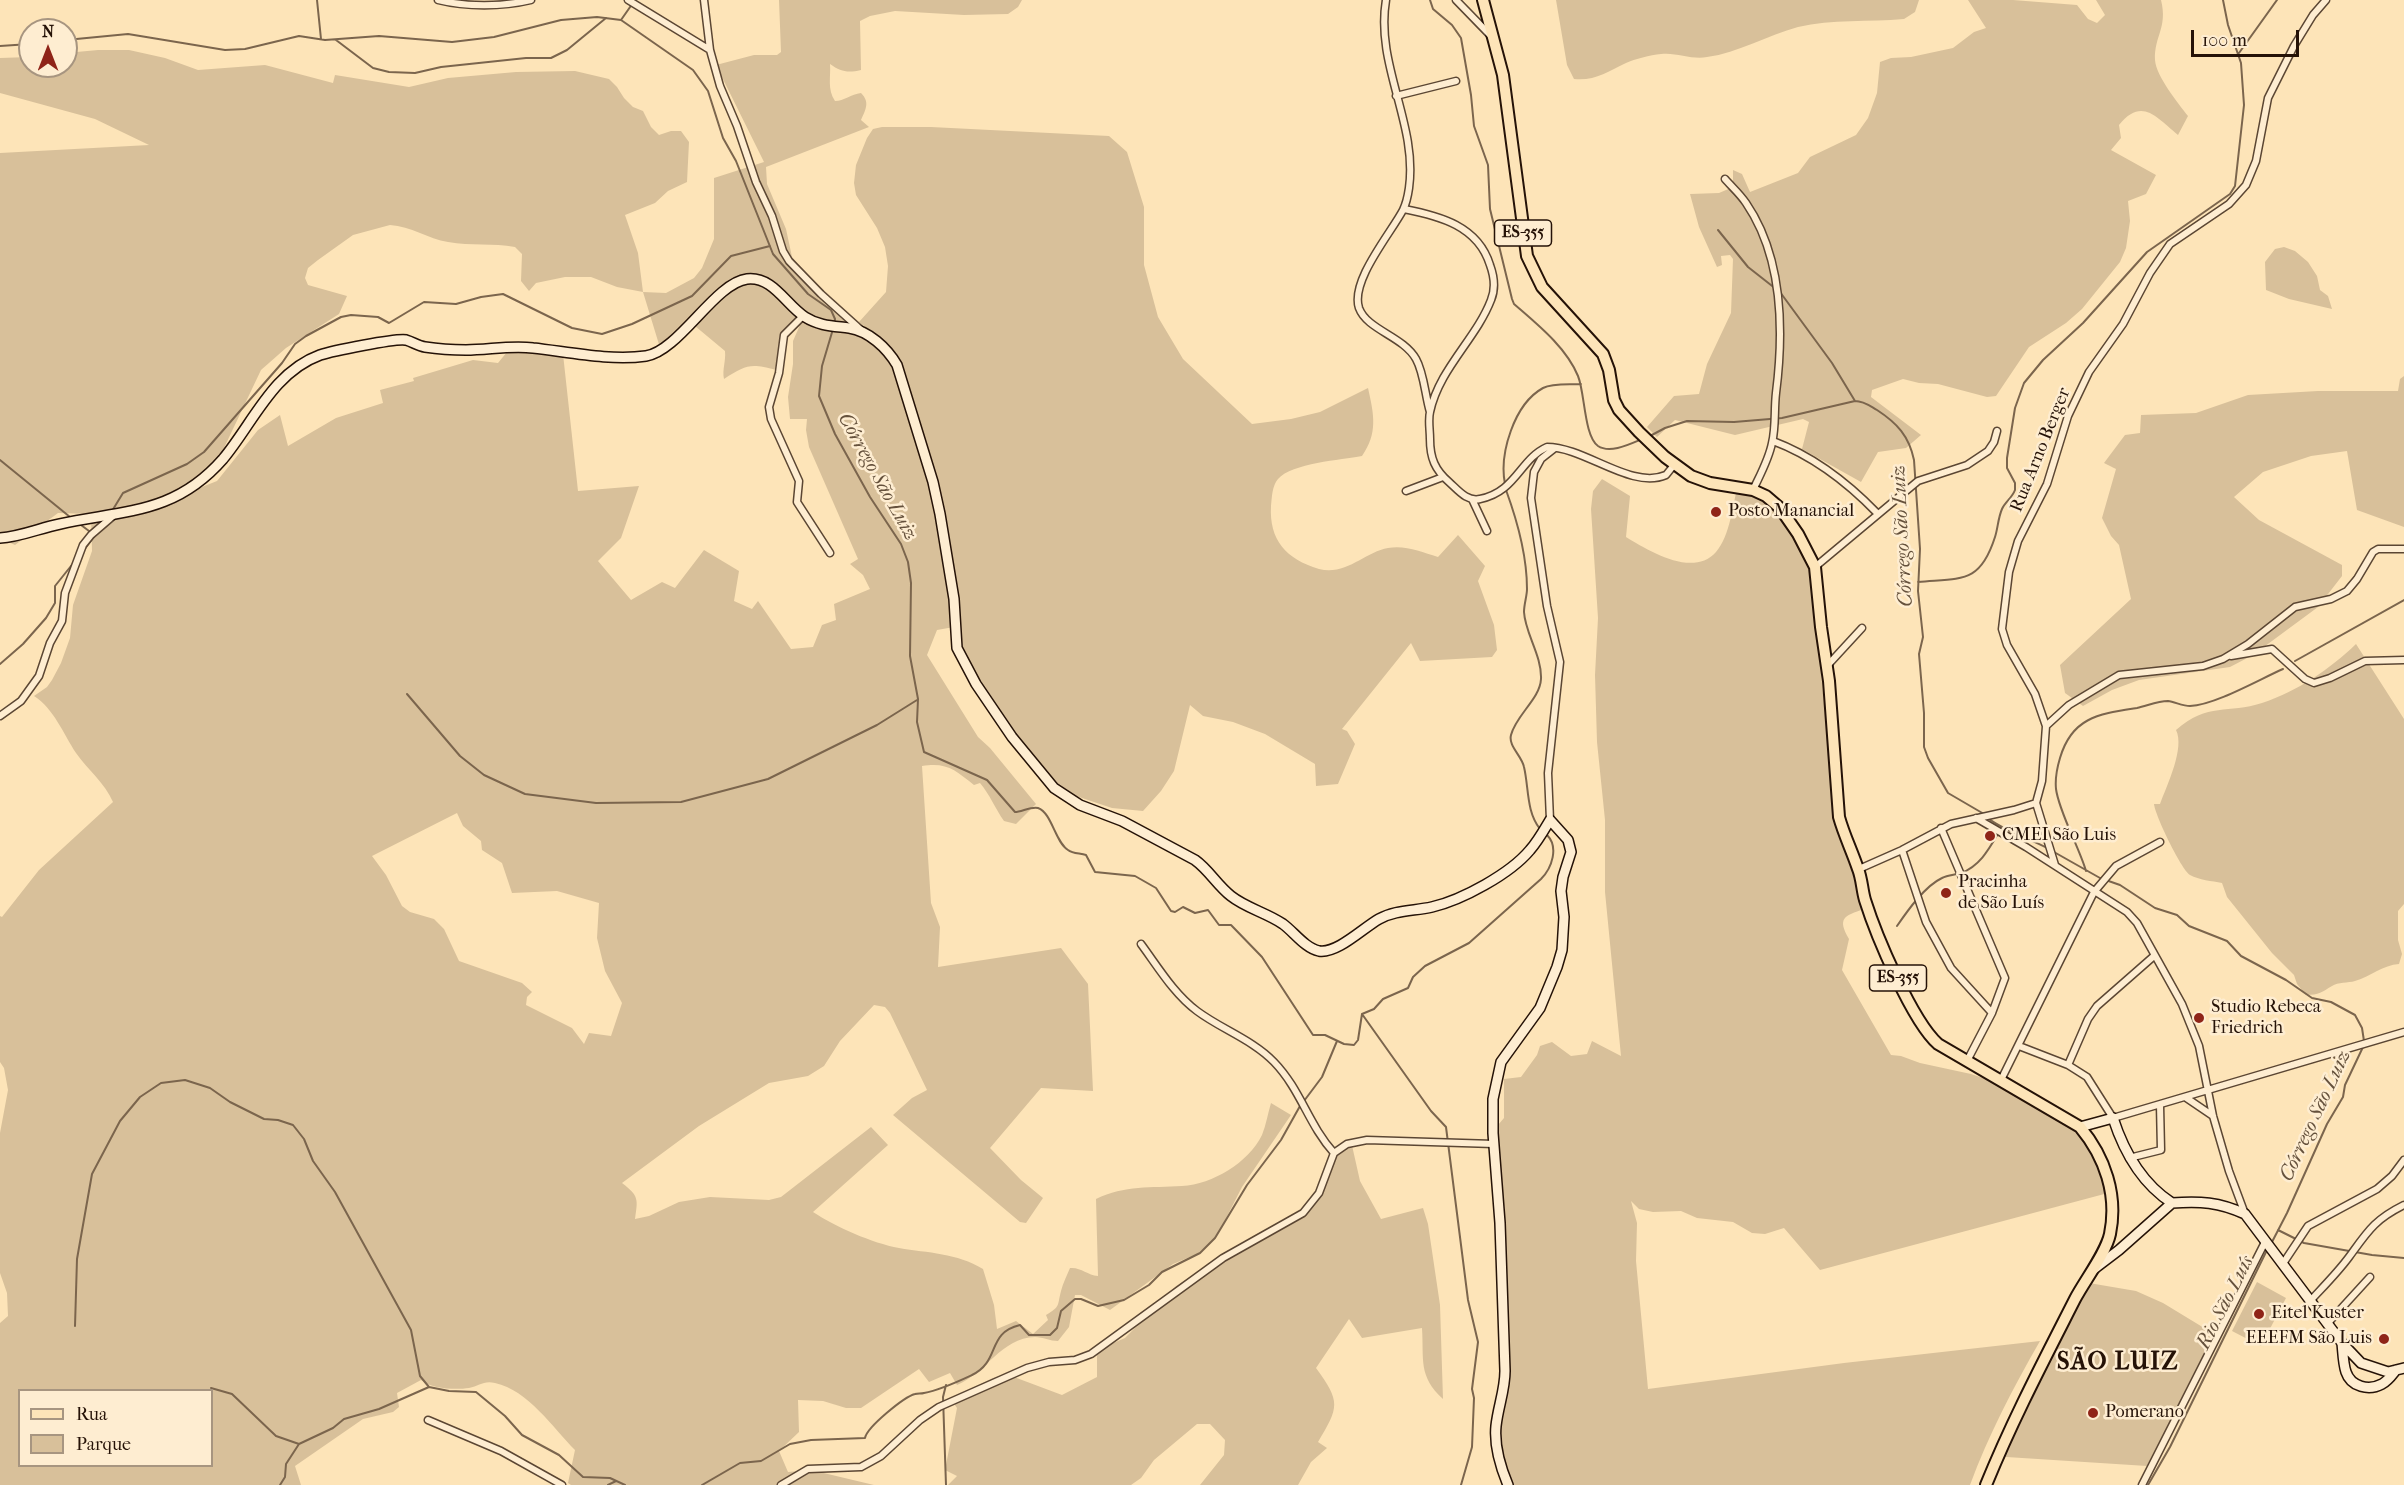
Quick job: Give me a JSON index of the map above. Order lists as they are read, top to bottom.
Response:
{
  "streets": {
    "main road": ["ES-355"],
    "street": ["Rua Arno Berger"]
  },
  "districts": ["SÃO LUIZ"],
  "water": ["Córrego São Luiz", "Rio São Luís"],
  "places": [
    "Posto Manancial",
    "CMEI São Luis",
    "Pracinha de São Luís",
    "Studio Rebeca Friedrich",
    "Eitel Kuster",
    "EEEFM São Luis",
    "Pomerano"
  ],
  "legend": ["Rua", "Parque"],
  "scale_bar": "100 m",
  "north": "top"
}
